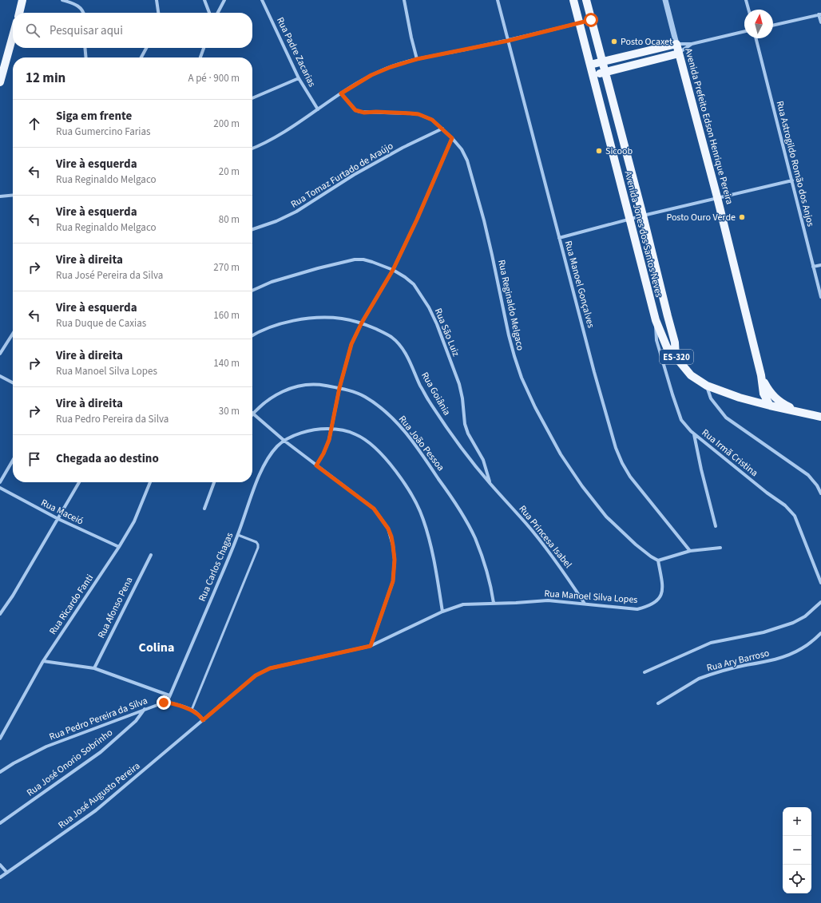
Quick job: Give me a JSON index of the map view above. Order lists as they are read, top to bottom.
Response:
{
  "streets": {
    "main road": ["Avenida Prefeito Edson Henrique Pereira", "Avenida Jones dos Santos Neves", "ES-320"],
    "street": [
      "Rua Padre Zacarias",
      "Rua Astrogildo Romão dos Anjos",
      "Rua Tomaz Furtado de Araújo",
      "Rua Manoel Gonçalves",
      "Rua Reginaldo Melgaco",
      "Rua São Luiz",
      "Rua Goiânia",
      "Rua João Pessoa",
      "Rua Irmã Cristina",
      "Rua Maceió",
      "Rua Princesa Isabel",
      "Rua Carlos Chagas",
      "Rua Manoel Silva Lopes",
      "Rua Ricardo Fanti",
      "Rua Afonso Pena",
      "Rua Ary Barroso",
      "Rua Pedro Pereira da Silva",
      "Rua José Onorio Sobrinho",
      "Rua José Augusto Pereira"
    ]
  },
  "crossings": [
    ["Avenida Prefeito Edson Henrique Pereira", "Avenida Jones dos Santos Neves"],
    ["Avenida Prefeito Edson Henrique Pereira", "ES-320"],
    ["Rua Tomaz Furtado de Araújo", "Rua Reginaldo Melgaco"],
    ["Avenida Jones dos Santos Neves", "ES-320"],
    ["Avenida Jones dos Santos Neves", "Rua Irmã Cristina"],
    ["Rua Reginaldo Melgaco", "Rua Manoel Silva Lopes"],
    ["Rua São Luiz", "Rua Goiânia"],
    ["Rua São Luiz", "Rua Princesa Isabel"],
    ["Rua Goiânia", "Rua Princesa Isabel"],
    ["Rua João Pessoa", "Rua Manoel Silva Lopes"],
    ["Rua Maceió", "Rua Ricardo Fanti"],
    ["Rua Princesa Isabel", "Rua Manoel Silva Lopes"],
    ["Rua Carlos Chagas", "Rua Pedro Pereira da Silva"],
    ["Rua Manoel Silva Lopes", "Rua José Augusto Pereira"],
    ["Rua Pedro Pereira da Silva", "Rua José Onorio Sobrinho"]
  ],
  "districts": ["Colina"],
  "places": ["Posto Ocaxet", "Sicoob", "Posto Ouro Verde"],
  "north": "top",
  "page": {
    "search": "Pesquisar aqui",
    "heading": ["12 min", "A pé · 900 m"],
    "list": [
      ["Siga em frente", "Rua Gumercino Farias", "200 m"],
      ["Vire à esquerda", "Rua Reginaldo Melgaco", "20 m"],
      ["Vire à esquerda", "Rua Reginaldo Melgaco", "80 m"],
      ["Vire à direita", "Rua José Pereira da Silva", "270 m"],
      ["Vire à esquerda", "Rua Duque de Caxias", "160 m"],
      ["Vire à direita", "Rua Manoel Silva Lopes", "140 m"],
      ["Vire à direita", "Rua Pedro Pereira da Silva", "30 m"],
      "Chegada ao destino"
    ],
    "map_buttons": ["+", "−"]
  }
}
